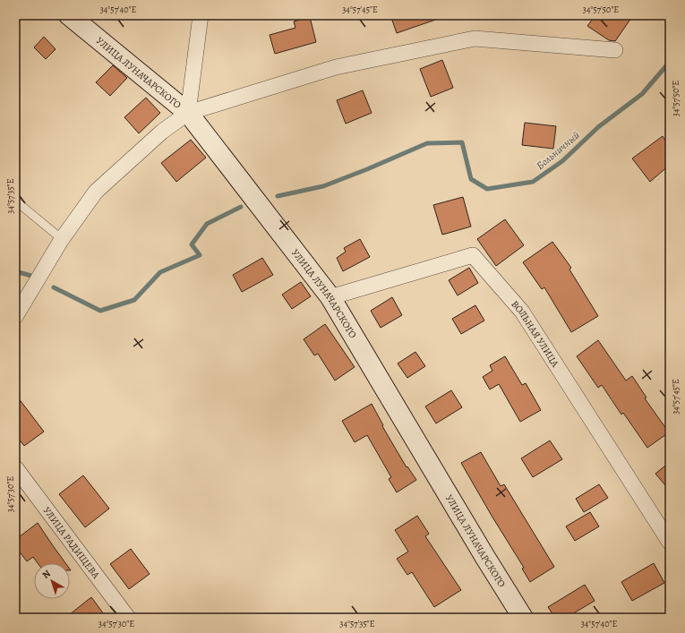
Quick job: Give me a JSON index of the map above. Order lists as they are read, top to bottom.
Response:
{
  "streets": {
    "street": ["УЛИЦА ЛУНАЧАРСКОГО", "ВОЛЬНАЯ УЛИЦА", "УЛИЦА РАДИЩЕВА"]
  },
  "crossings": [
    ["УЛИЦА ЛУНАЧАРСКОГО", "ВОЛЬНАЯ УЛИЦА"]
  ],
  "water": ["Больничный"],
  "north": "top left",
  "coordinates": [
    "34°57'40\"E",
    "34°57'45\"E",
    "34°57'50\"E",
    "34°57'35\"E",
    "34°57'30\"E"
  ]
}
